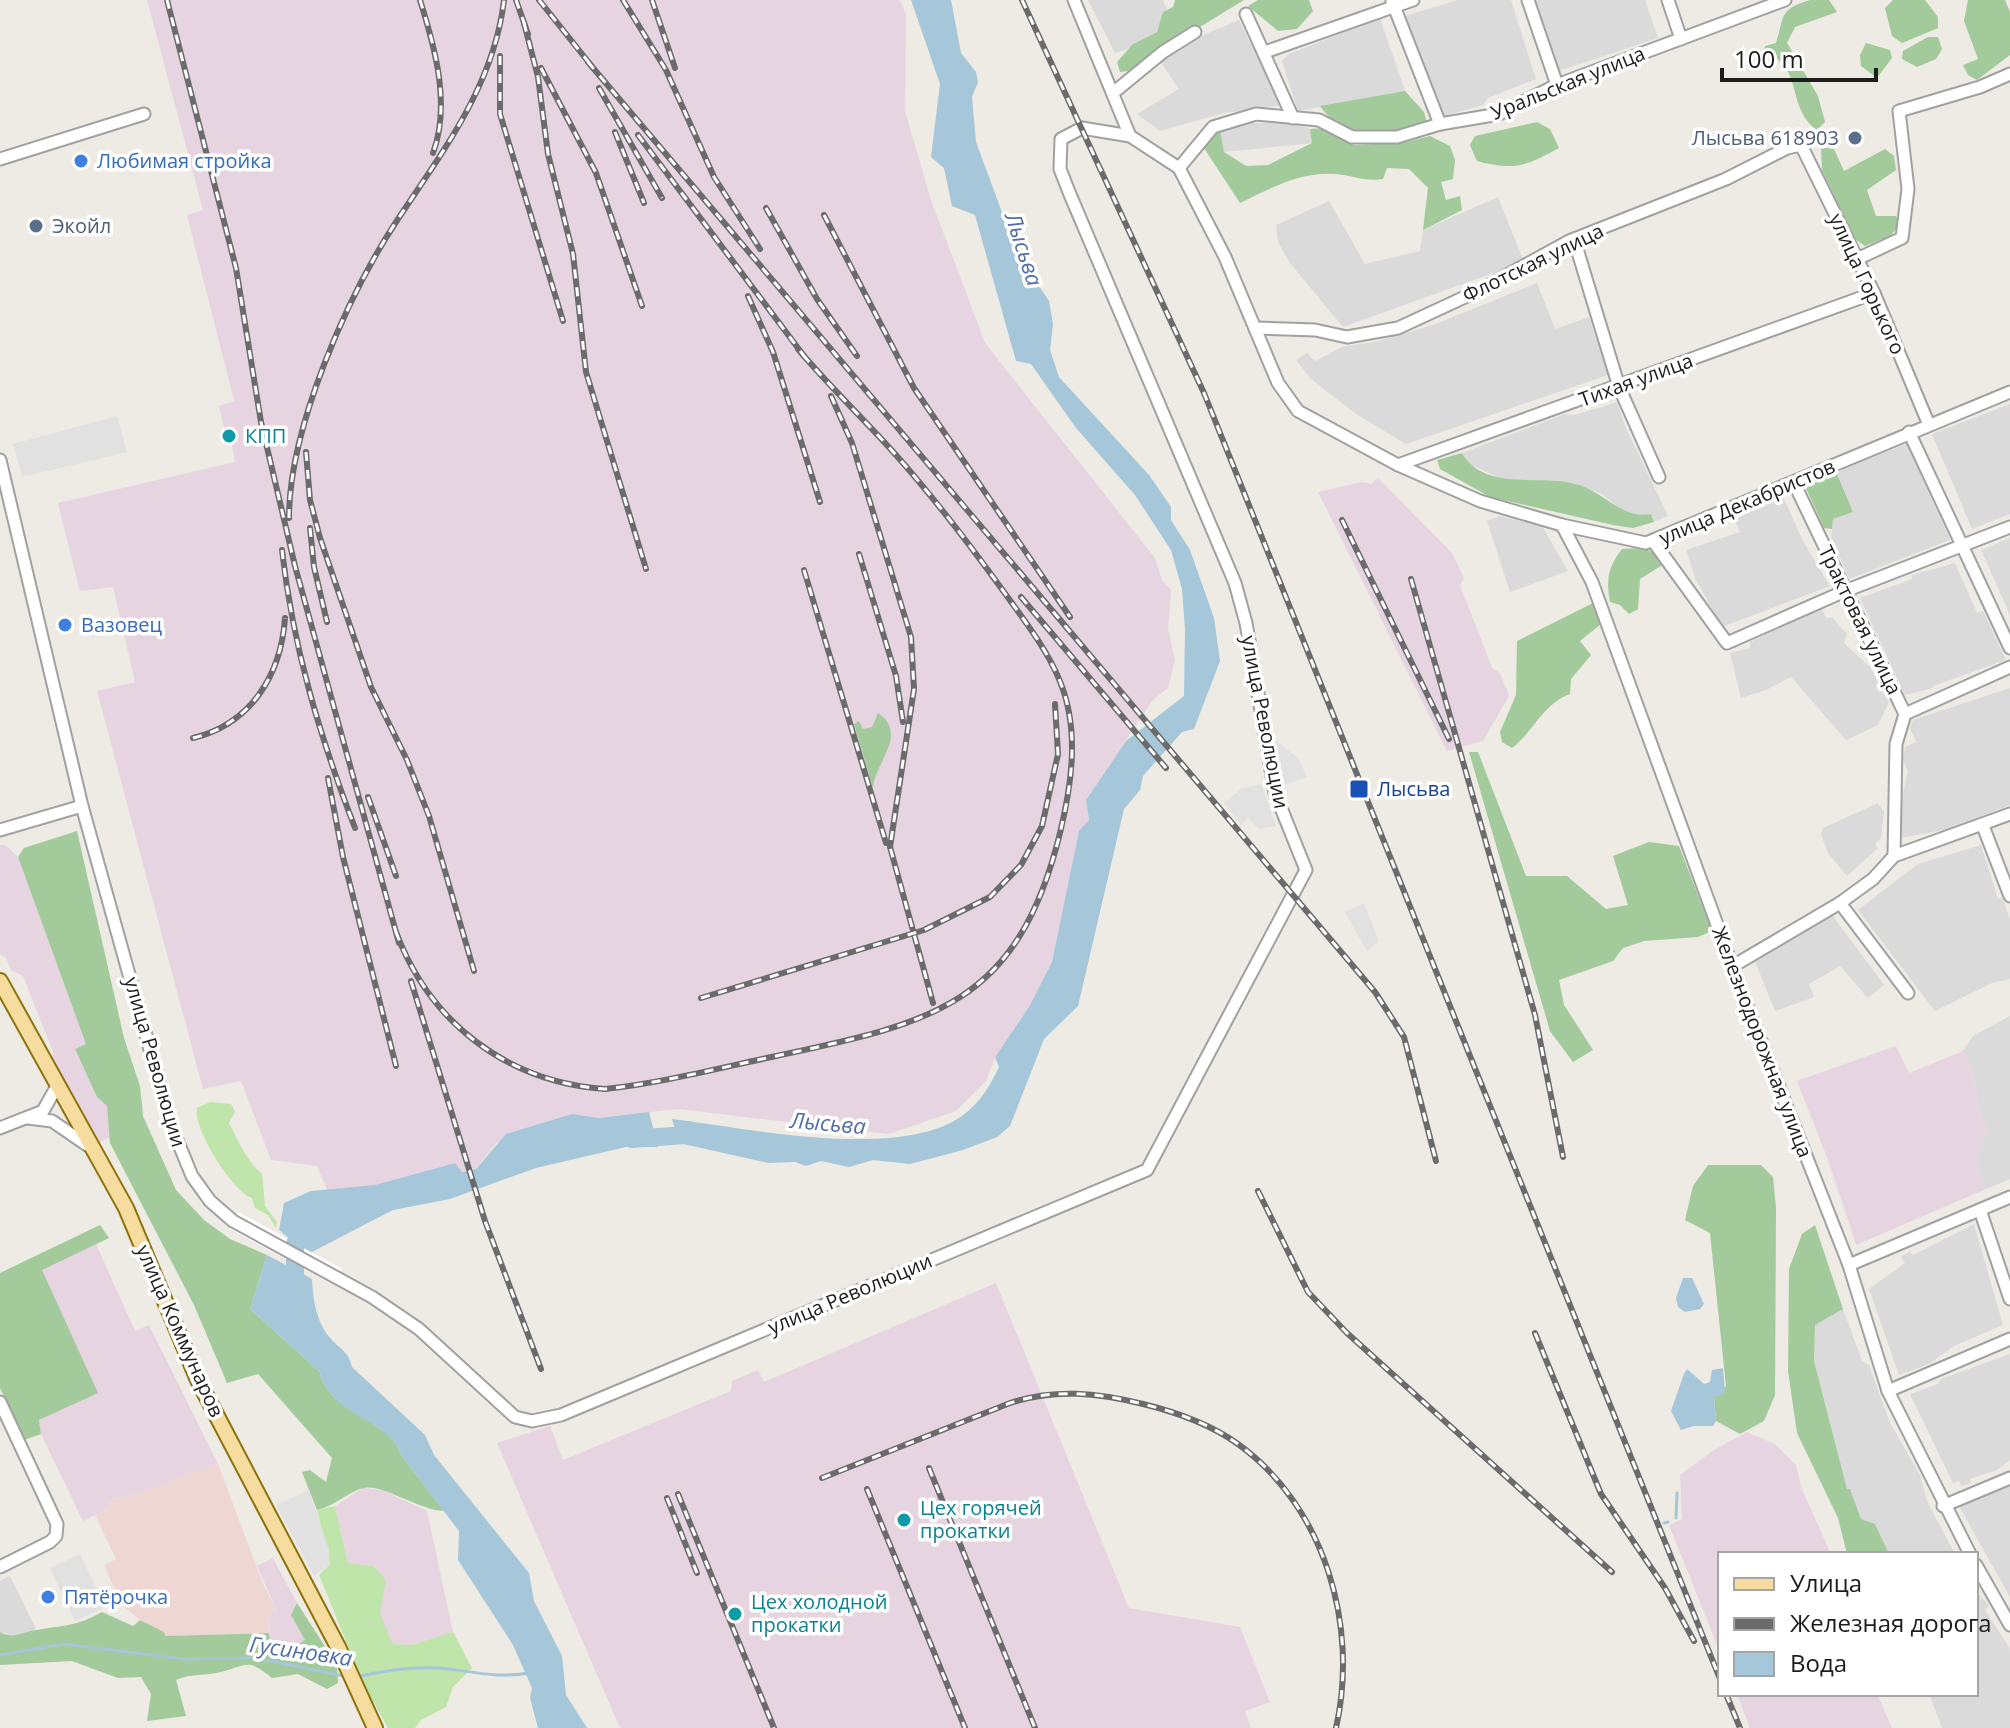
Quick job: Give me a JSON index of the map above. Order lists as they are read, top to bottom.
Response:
{
  "streets": {
    "main road": ["улица Коммунаров"],
    "street": [
      "Уральская улица",
      "Флотская улица",
      "улица Горького",
      "Тихая улица",
      "улица Декабристов",
      "Трактовая улица",
      "улица Революции",
      "Железнодорожная улица"
    ]
  },
  "crossings": [
    ["Уральская улица", "улица Декабристов"],
    ["Флотская улица", "улица Горького"],
    ["Флотская улица", "улица Декабристов"],
    ["улица Горького", "Тихая улица"],
    ["улица Горького", "улица Декабристов"],
    ["Тихая улица", "улица Декабристов"],
    ["улица Декабристов", "Трактовая улица"],
    ["улица Декабристов", "улица Революции"],
    ["улица Декабристов", "Железнодорожная улица"]
  ],
  "water": ["Лысьва", "Гусиновка"],
  "places": {
    "other": [
      "Лысьва 618903",
      "Любимая стройка",
      "Экойл",
      "КПП",
      "Вазовец",
      "Цех горячей прокатки",
      "Пятёрочка",
      "Цех холодной прокатки"
    ],
    "transit": ["Лысьва"]
  },
  "legend": ["Улица", "Железная дорога", "Вода"],
  "scale_bar": "100 m"
}
